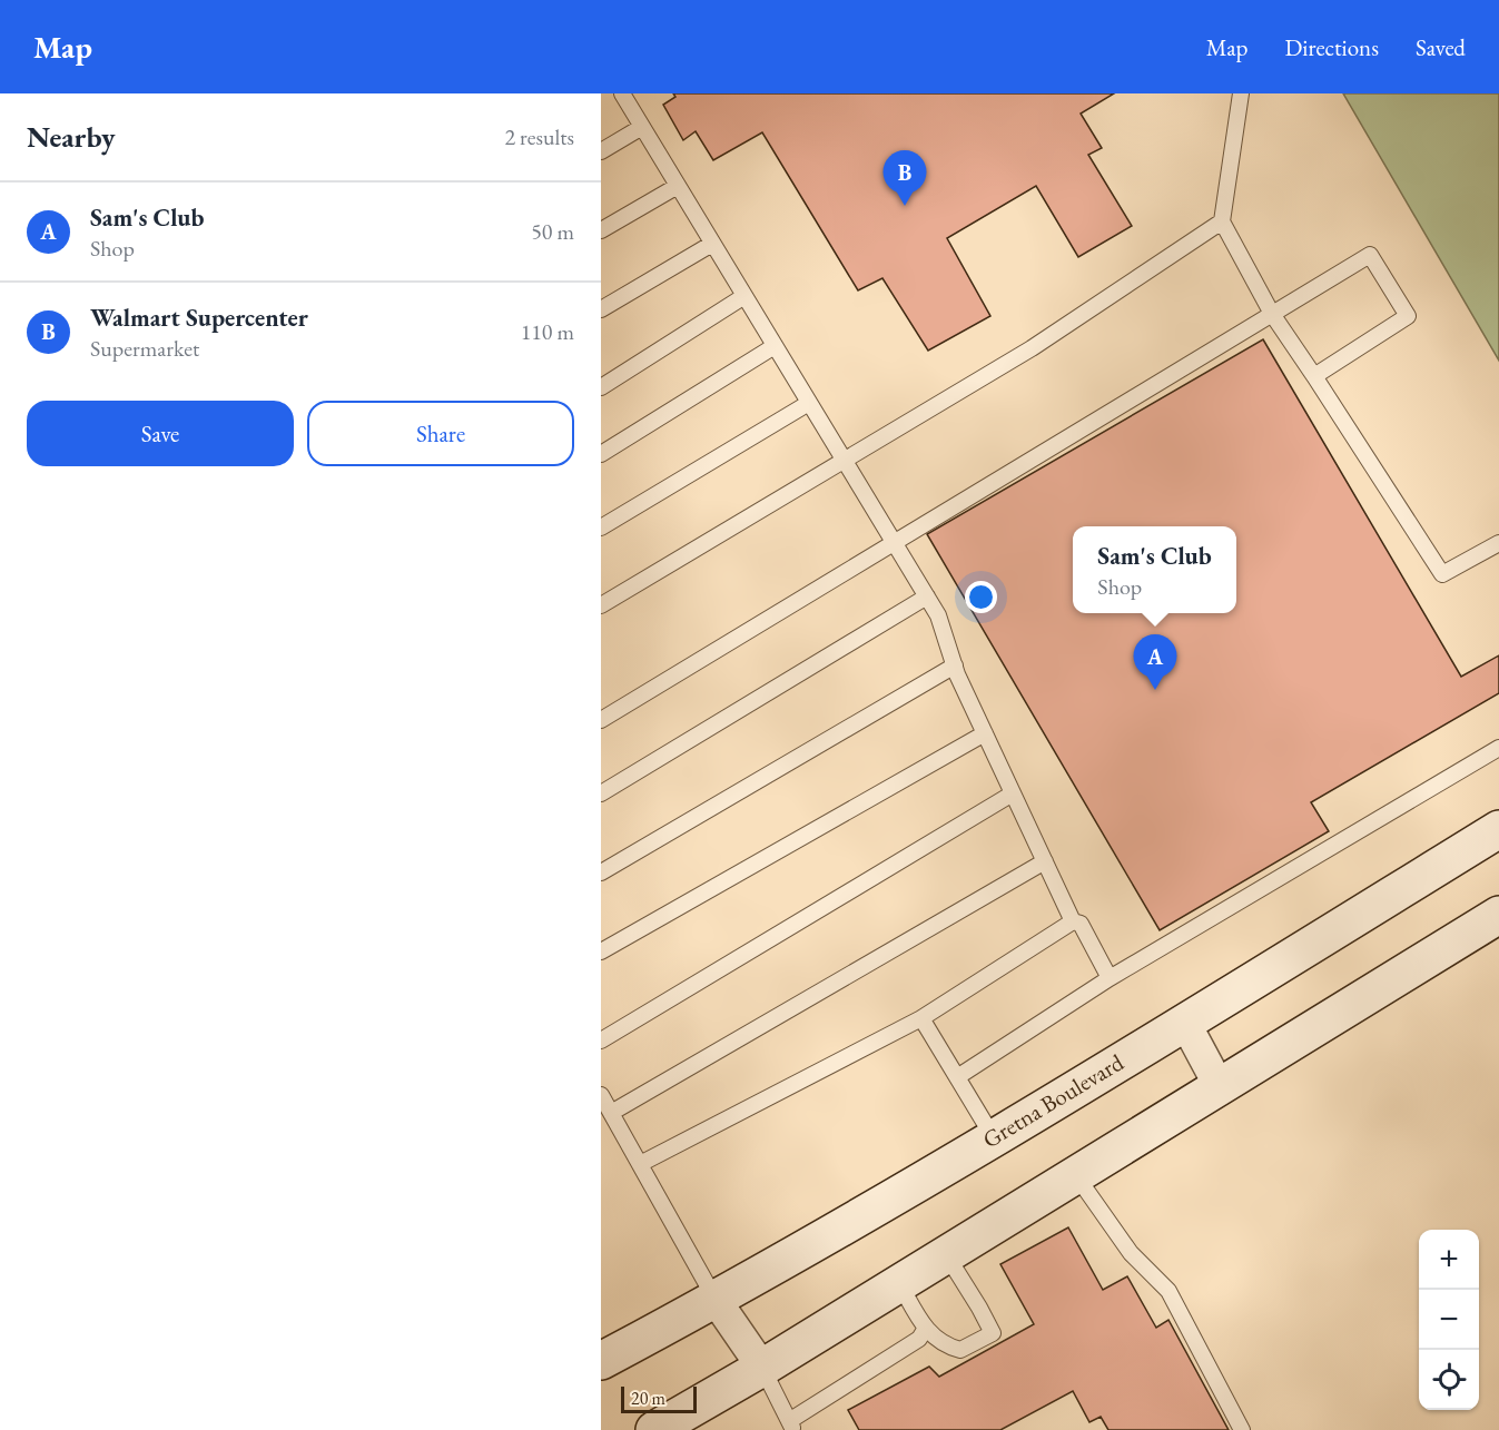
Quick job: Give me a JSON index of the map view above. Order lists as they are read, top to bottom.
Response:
{
  "streets": {
    "street": ["Gretna Boulevard"]
  },
  "scale_bar": "20 m",
  "page": {
    "header": "Map",
    "nav": ["Map", "Directions", "Saved"],
    "heading": ["Nearby", "2 results"],
    "pins": ["B", "A"],
    "list": [
      {
        "mark": "A",
        "name": "Sam's Club",
        "note": "Shop",
        "value": "50 m"
      },
      {
        "mark": "B",
        "name": "Walmart Supercenter",
        "note": "Supermarket",
        "value": "110 m"
      }
    ],
    "buttons": ["Save", "Share"],
    "popup": ["Sam's Club", "Shop"],
    "map_buttons": ["+", "−"],
    "scale": "20 m"
  }
}
